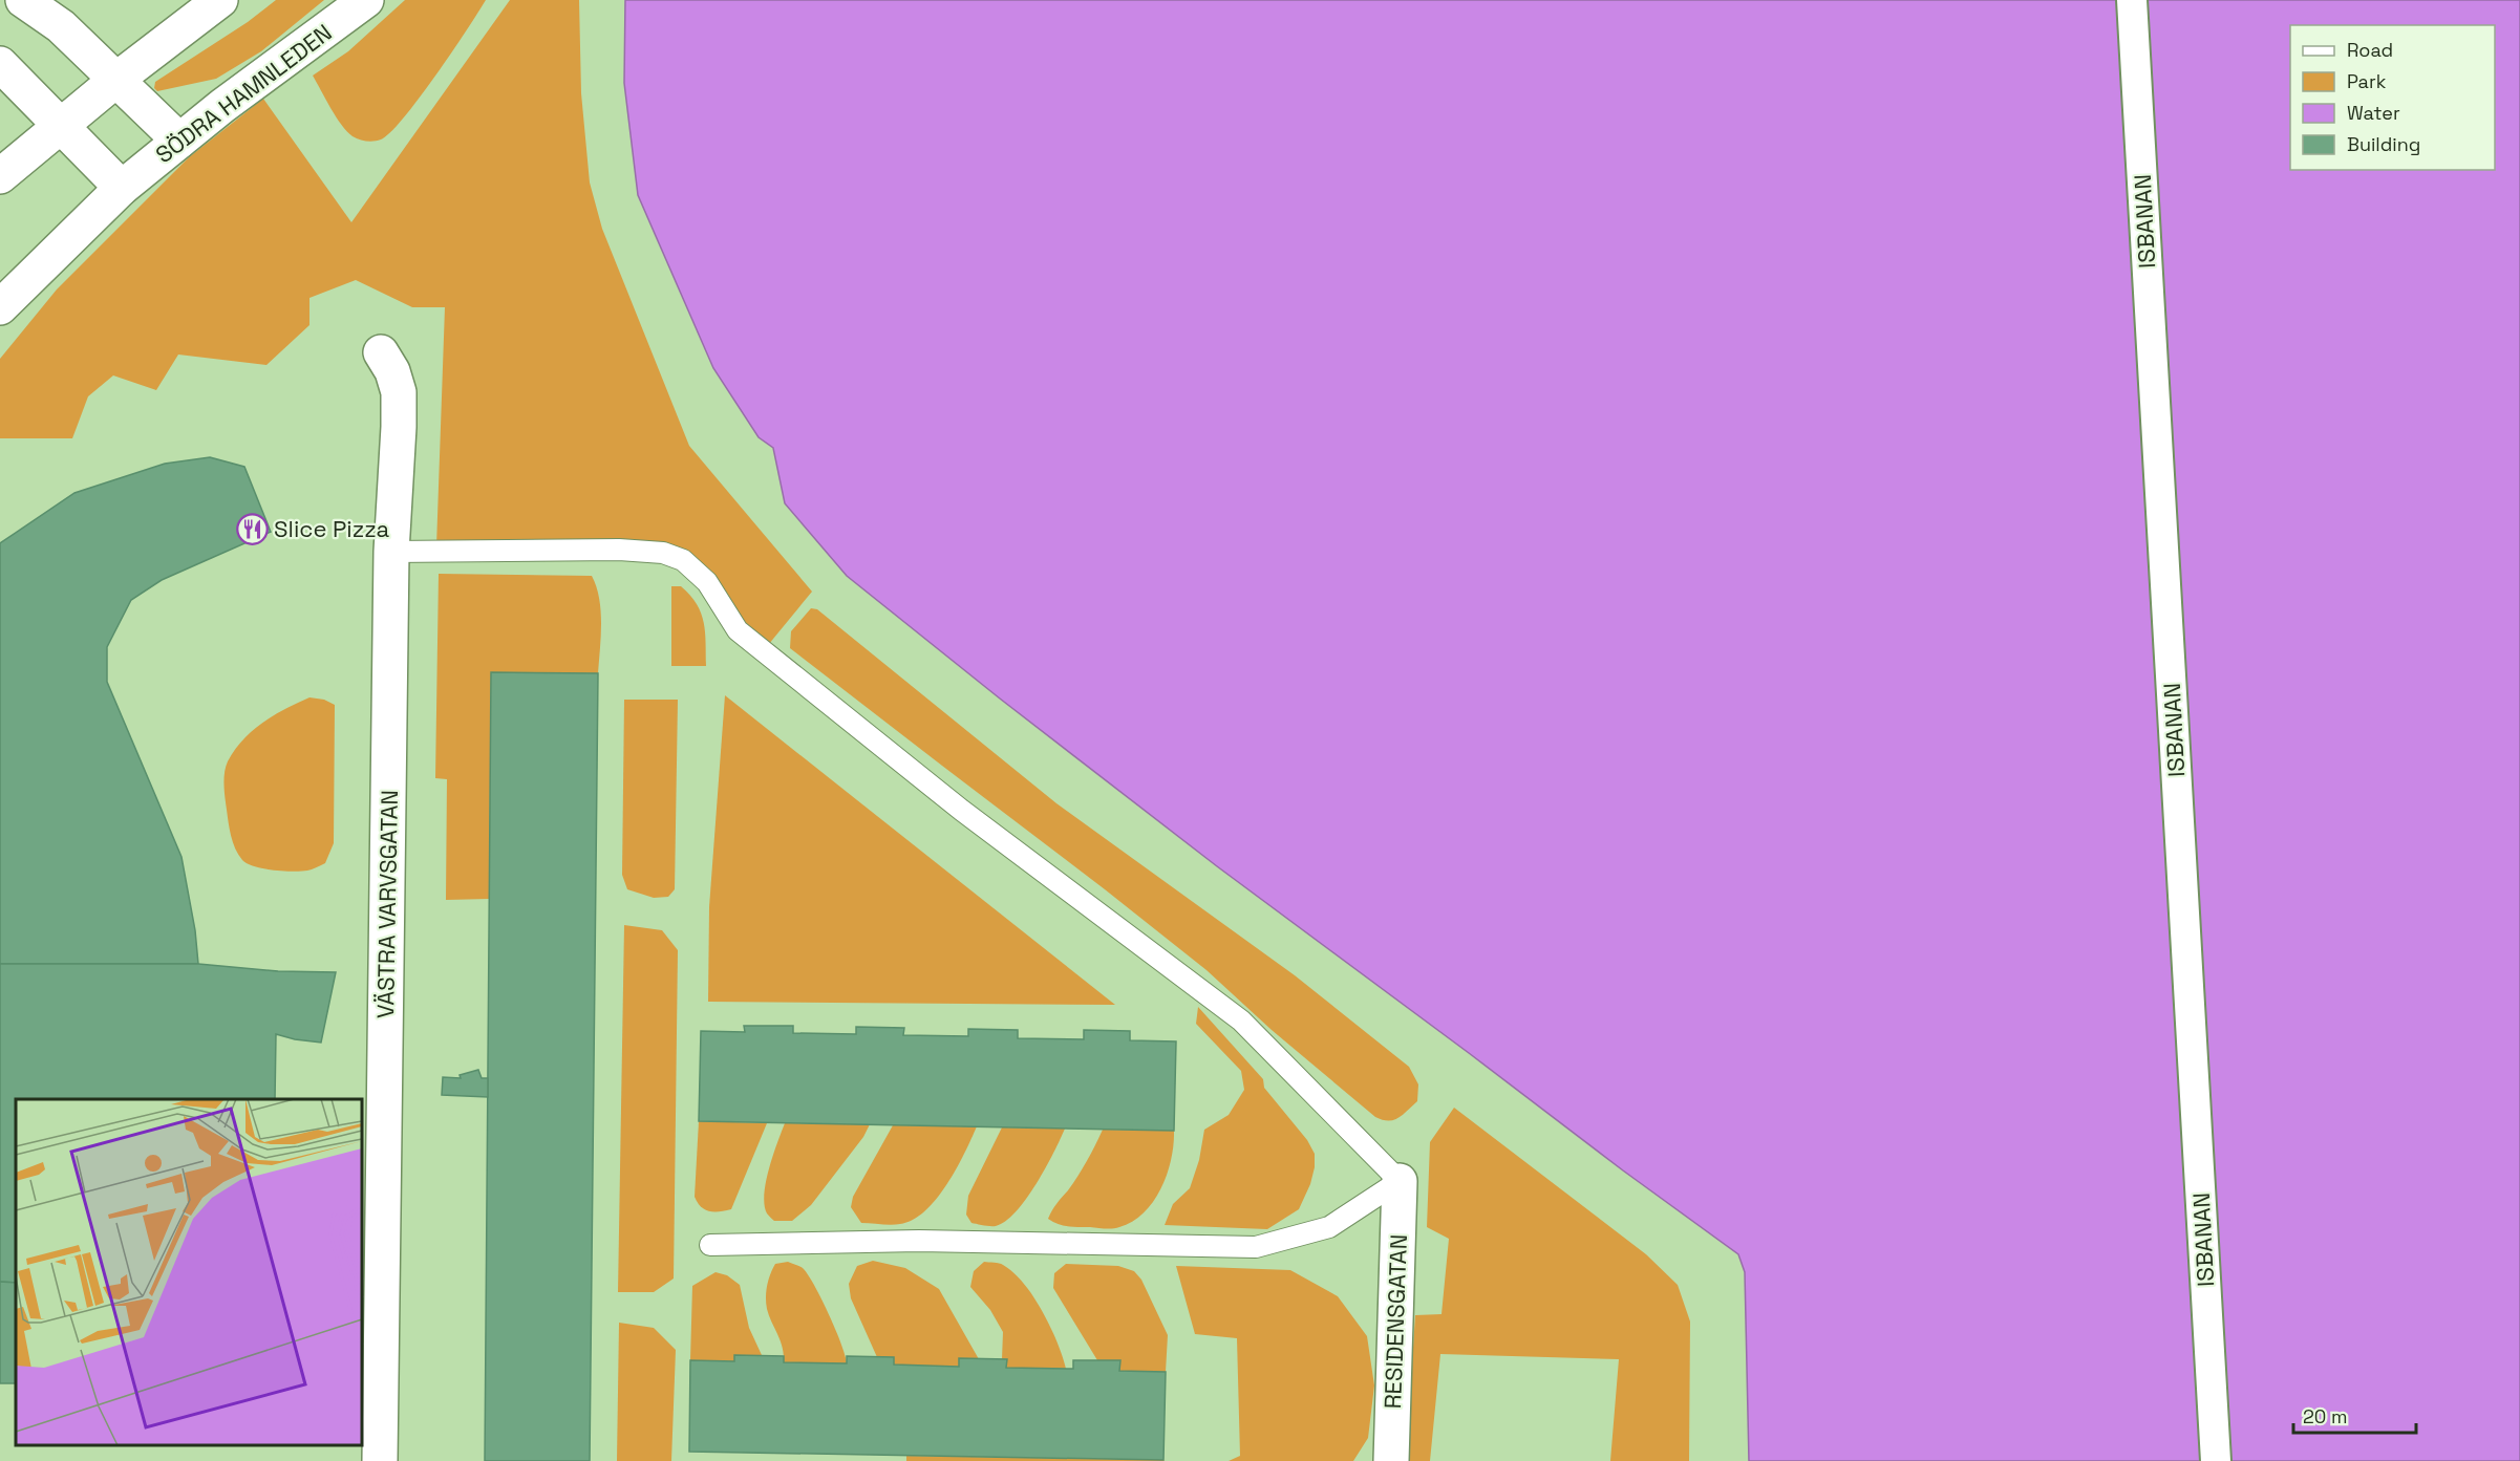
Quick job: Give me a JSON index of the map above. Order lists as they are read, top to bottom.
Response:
{
  "streets": {
    "street": [
      "SÖDRA HAMNLEDEN",
      "ISBANAN",
      "VÄSTRA VARVSGATAN",
      "RESIDENSGATAN"
    ]
  },
  "places": {
    "restaurant": ["Slice Pizza"]
  },
  "legend": [
    "Road",
    "Park",
    "Water",
    "Building"
  ],
  "scale_bar": "20 m"
}
